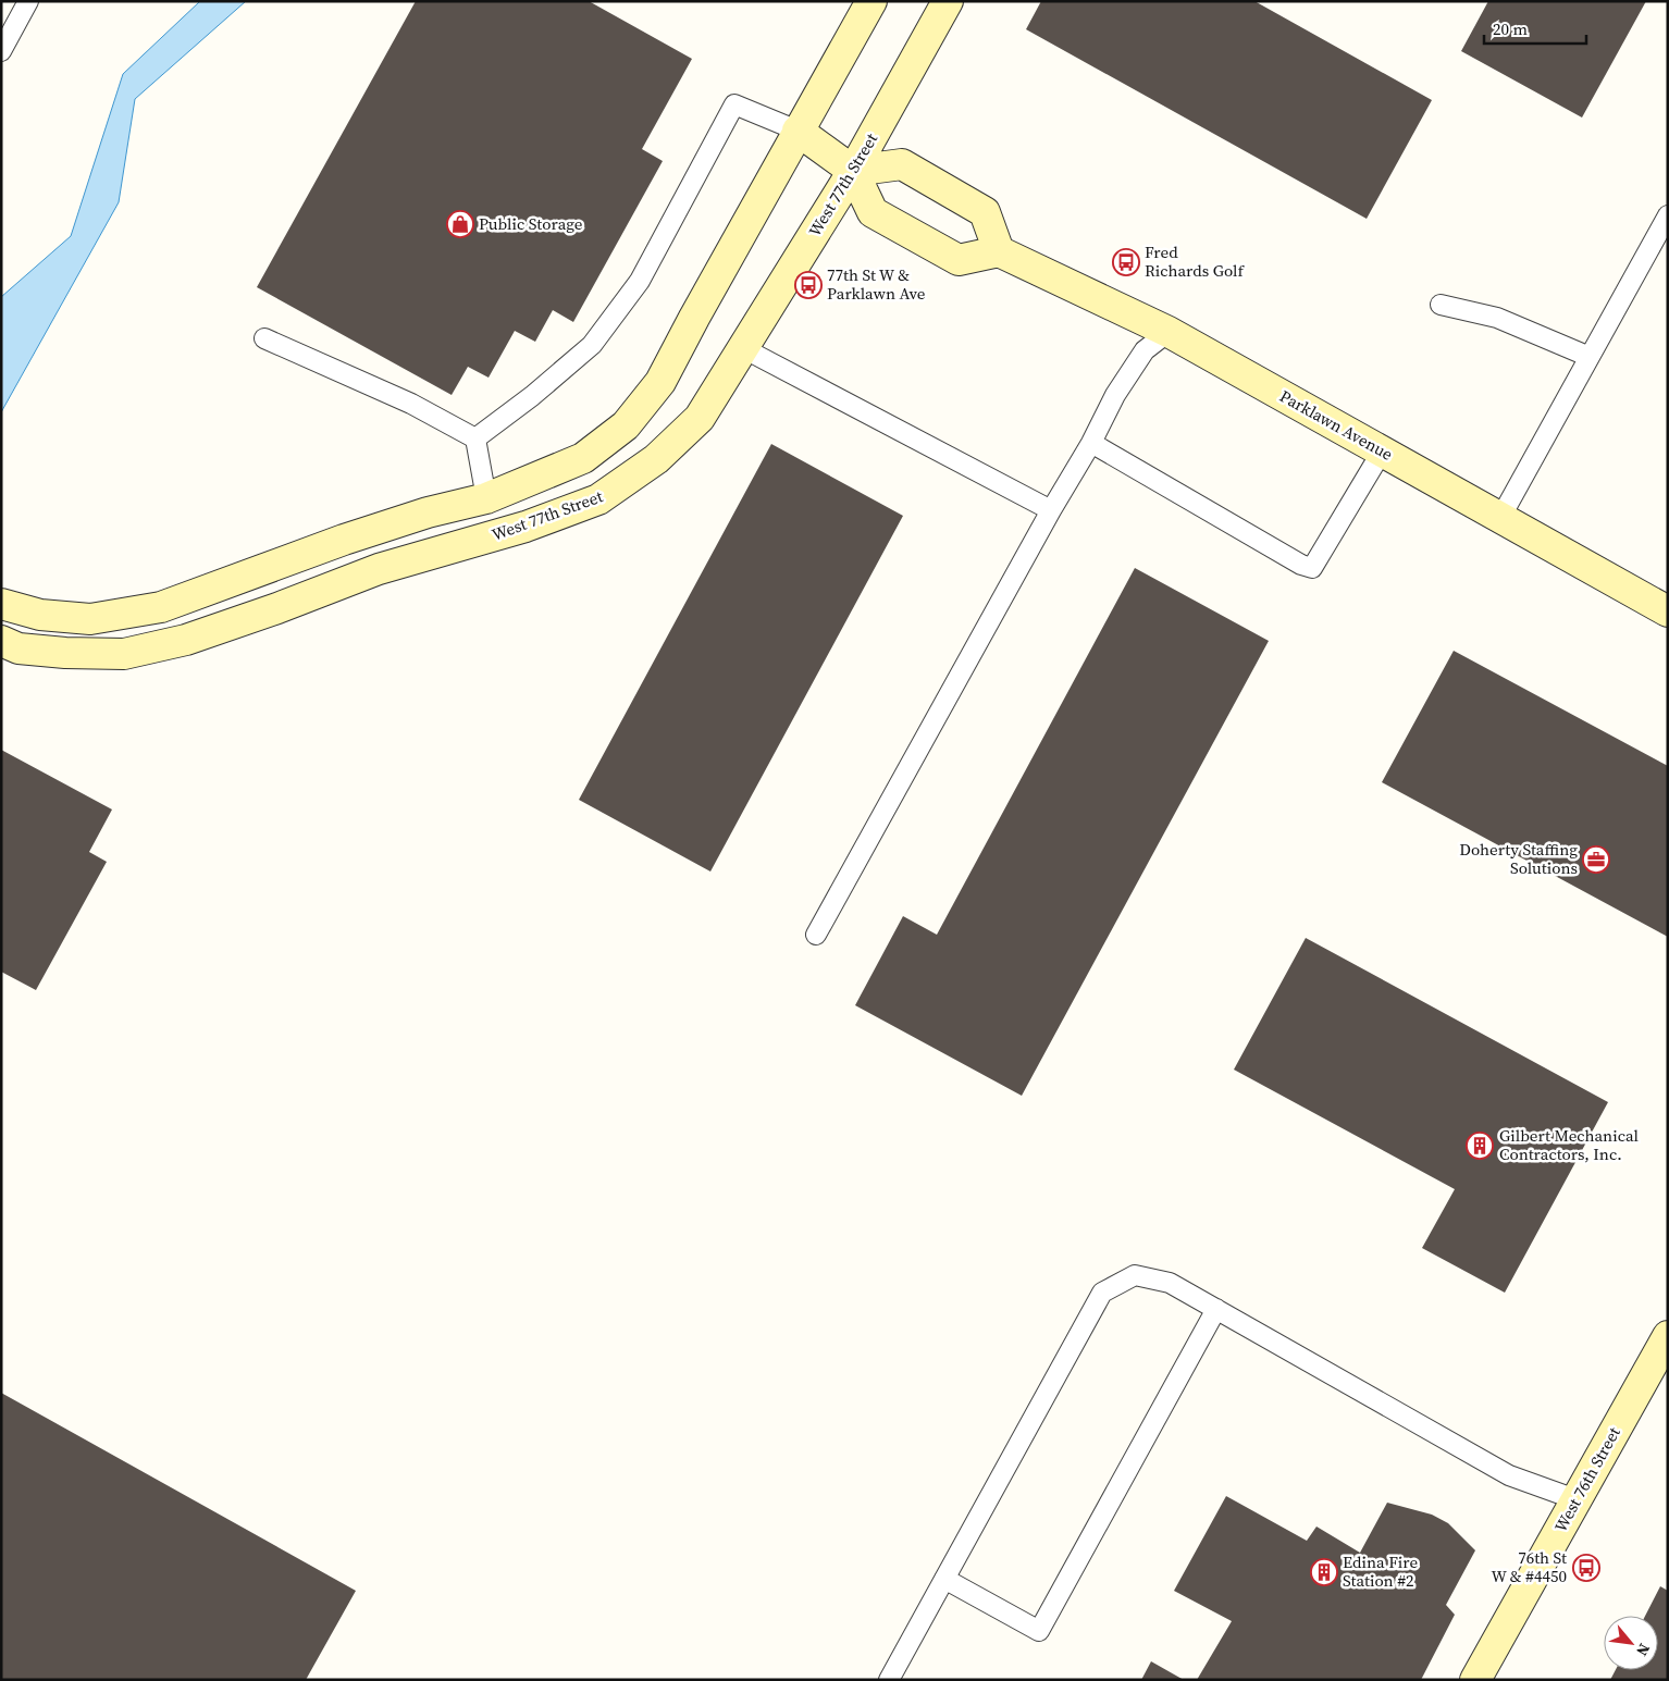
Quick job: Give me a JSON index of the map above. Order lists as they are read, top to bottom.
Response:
{
  "streets": {
    "street": ["West 77th Street", "Parklawn Avenue", "West 76th Street"]
  },
  "places": {
    "shop": ["Public Storage"],
    "bus stop": ["Fred Richards Golf", "77th St W & Parklawn Ave", "76th St W & #4450"],
    "office": ["Doherty Staffing Solutions"],
    "building": ["Gilbert Mechanical Contractors, Inc.", "Edina Fire Station #2"]
  },
  "scale_bar": "20 m",
  "north": "bottom right"
}
